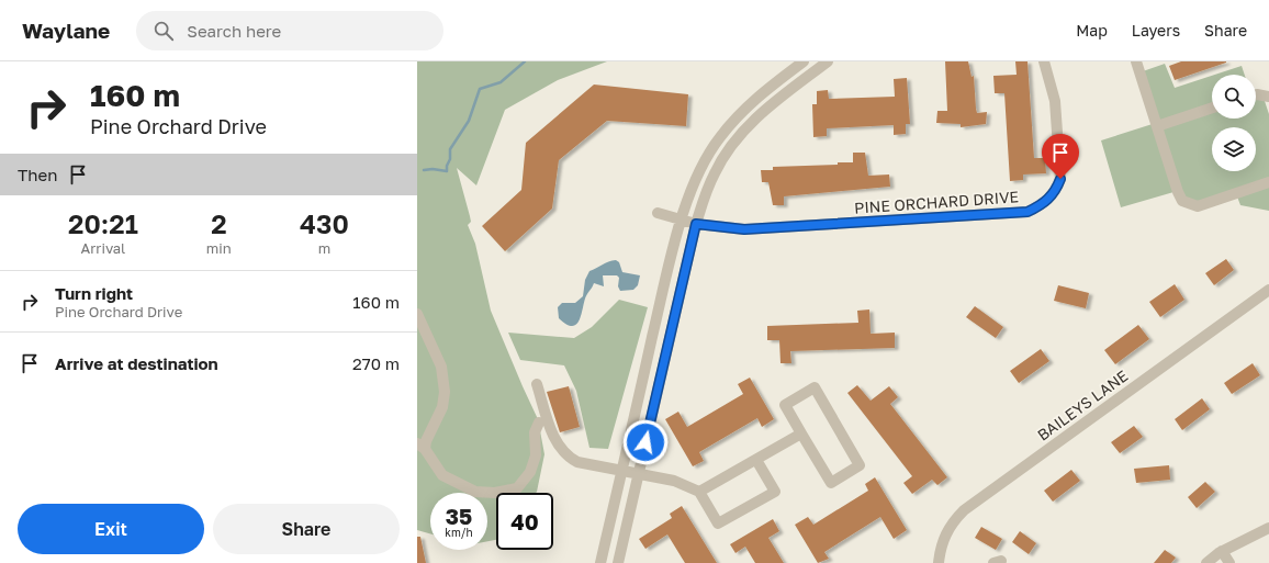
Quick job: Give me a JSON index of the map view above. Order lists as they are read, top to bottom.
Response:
{
  "streets": {
    "street": ["PINE ORCHARD DRIVE", "BAILEYS LANE"]
  },
  "page": {
    "header": "Waylane",
    "search": "Search here",
    "nav": ["Map", "Layers", "Share"],
    "turn": ["160 m", "Pine Orchard Drive"],
    "then": "Then",
    "eta": [
      "20:21",
      "Arrival",
      "2",
      "min",
      "430",
      "m"
    ],
    "list": [
      {
        "name": "Turn right",
        "note": "Pine Orchard Drive",
        "value": "160 m"
      },
      {
        "name": "Arrive at destination",
        "value": "270 m"
      }
    ],
    "speed": "35 km/h",
    "limit": "40",
    "buttons": ["Exit", "Share"]
  }
}
